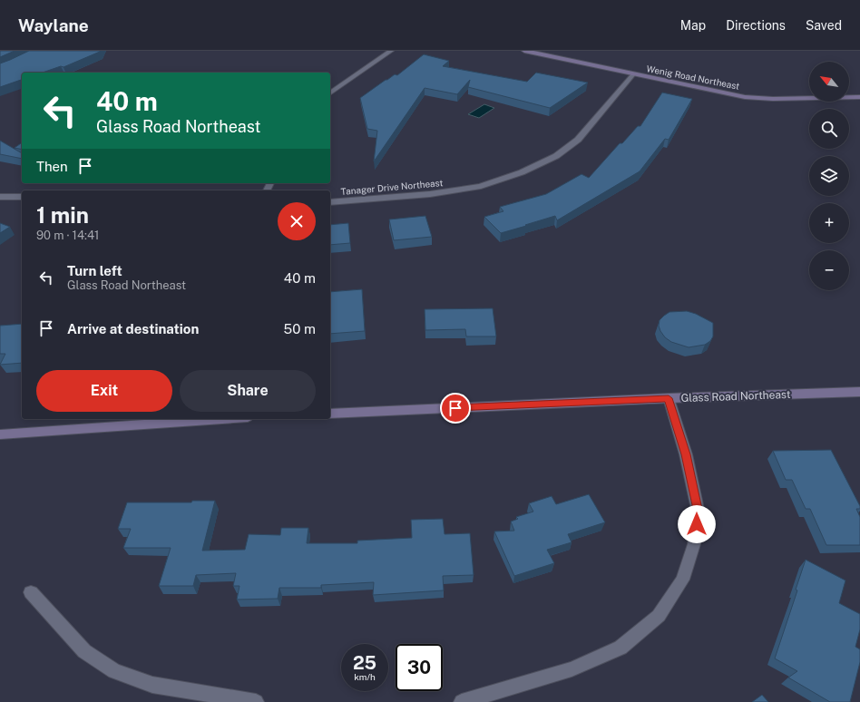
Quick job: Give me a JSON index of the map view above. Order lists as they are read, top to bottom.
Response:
{
  "streets": {
    "street": ["Wenig Road Northeast", "Tanager Drive Northeast", "Glass Road Northeast"]
  },
  "crossings": [
    ["Wenig Road Northeast", "Tanager Drive Northeast"]
  ],
  "north": "top left",
  "page": {
    "header": "Waylane",
    "nav": ["Map", "Directions", "Saved"],
    "map_buttons": ["+", "−"],
    "turn": ["40 m", "Glass Road Northeast"],
    "then": "Then",
    "heading": ["1 min", "90 m · 14:41"],
    "list": [
      {
        "name": "Turn left",
        "note": "Glass Road Northeast",
        "value": "40 m"
      },
      {
        "name": "Arrive at destination",
        "value": "50 m"
      }
    ],
    "buttons": ["Exit", "Share"],
    "speed": "25 km/h",
    "limit": "30"
  }
}
